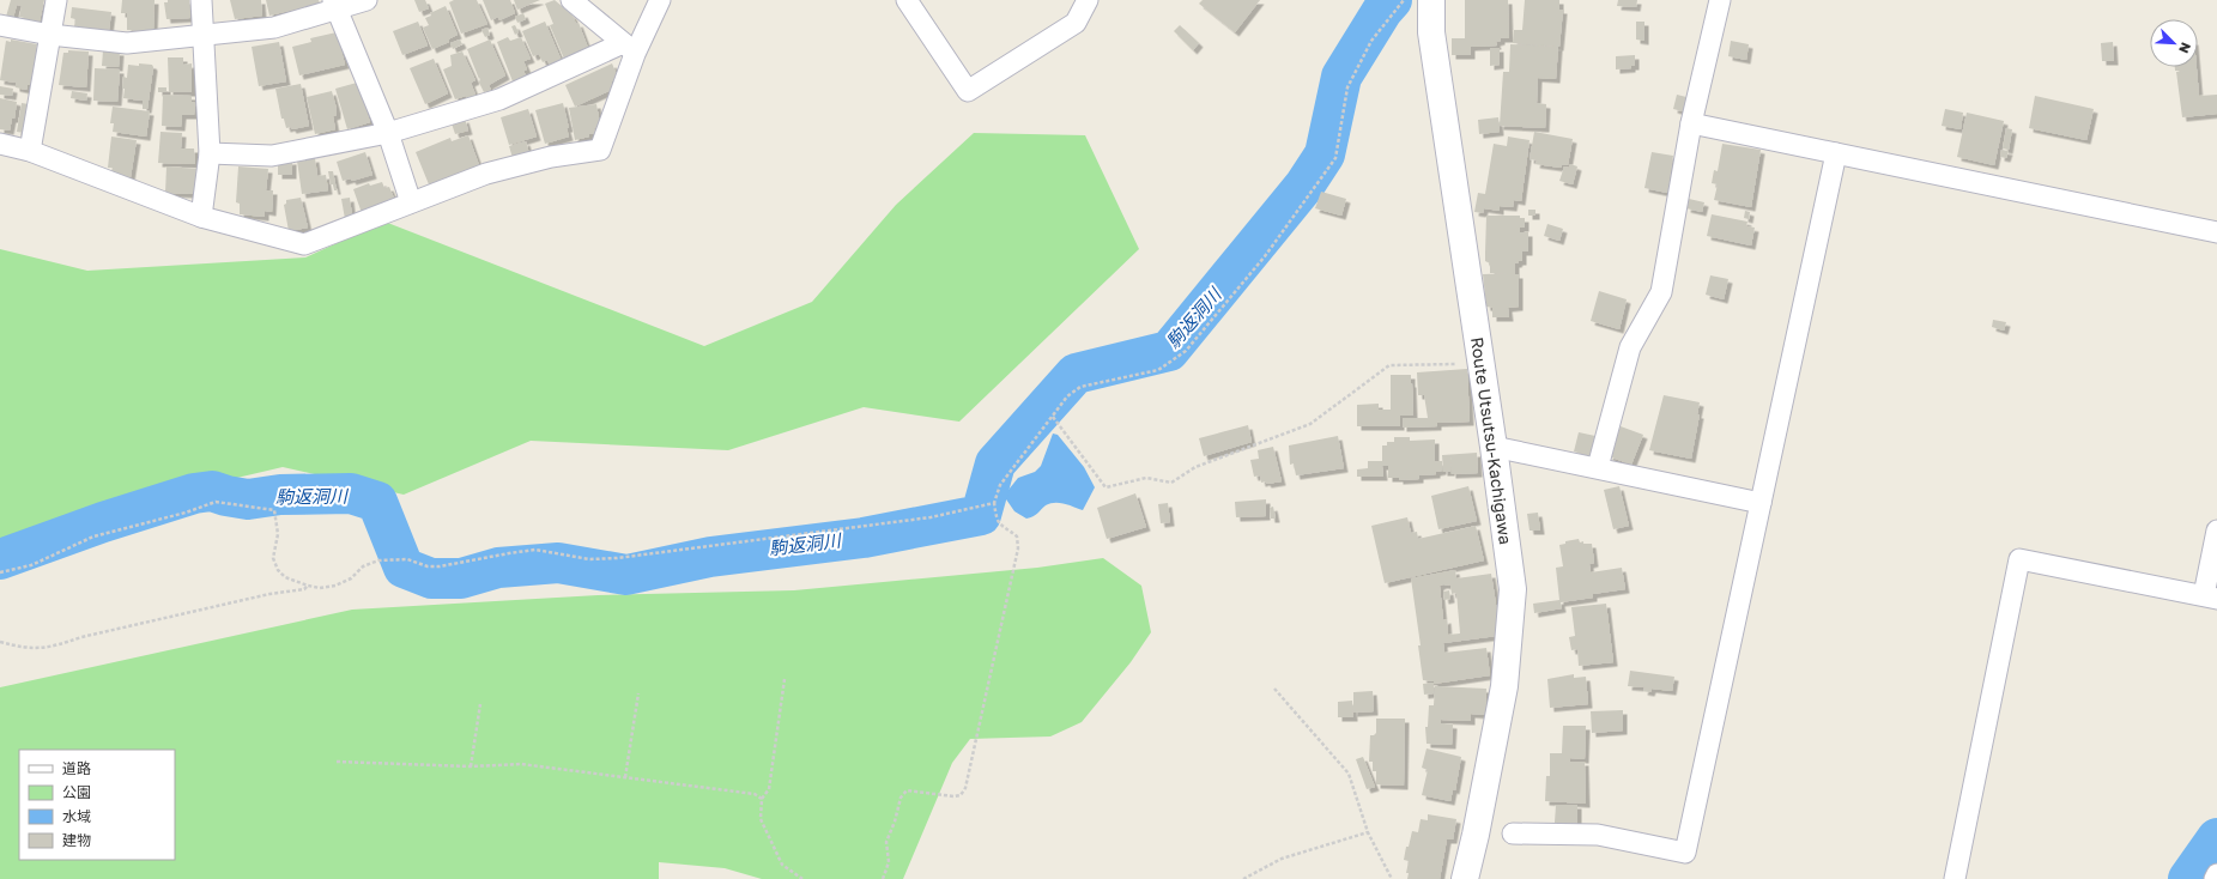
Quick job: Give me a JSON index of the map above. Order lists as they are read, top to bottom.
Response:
{
  "streets": {
    "main road": ["Route Utsutsu-Kachigawa"]
  },
  "water": ["駒返洞川"],
  "legend": [
    "道路",
    "公園",
    "水域",
    "建物"
  ],
  "north": "bottom right"
}
